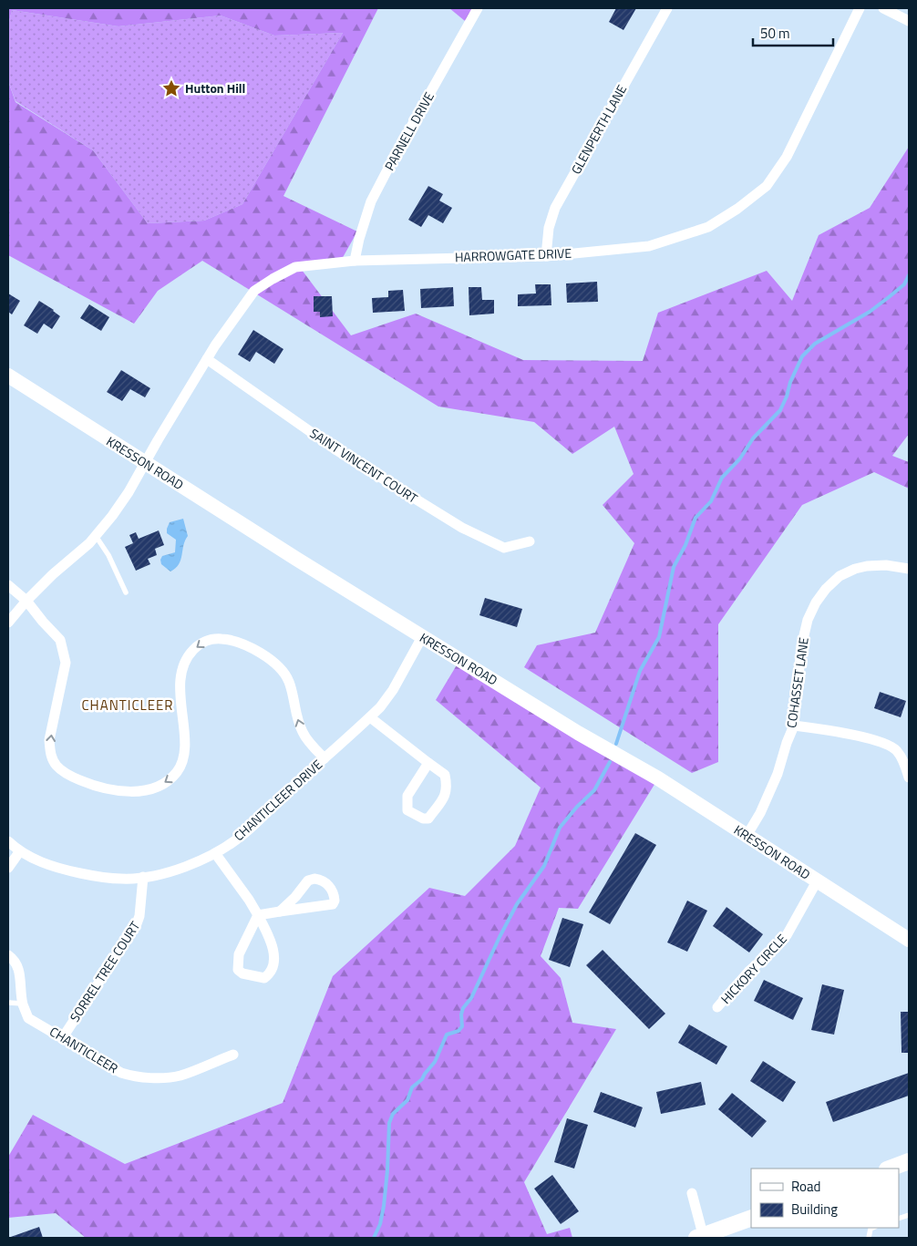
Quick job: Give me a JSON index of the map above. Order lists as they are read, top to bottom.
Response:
{
  "streets": {
    "street": [
      "GLENPERTH LANE",
      "PARNELL DRIVE",
      "HARROWGATE DRIVE",
      "KRESSON ROAD",
      "SAINT VINCENT COURT",
      "COHASSET LANE",
      "CHANTICLEER DRIVE",
      "HICKORY CIRCLE",
      "SORREL TREE COURT",
      "CHANTICLEER"
    ]
  },
  "crossings": [
    ["GLENPERTH LANE", "HARROWGATE DRIVE"],
    ["PARNELL DRIVE", "HARROWGATE DRIVE"],
    ["HARROWGATE DRIVE", "KRESSON ROAD"],
    ["HARROWGATE DRIVE", "SAINT VINCENT COURT"],
    ["KRESSON ROAD", "COHASSET LANE"],
    ["KRESSON ROAD", "CHANTICLEER DRIVE"],
    ["KRESSON ROAD", "HICKORY CIRCLE"],
    ["CHANTICLEER DRIVE", "SORREL TREE COURT"],
    ["SORREL TREE COURT", "CHANTICLEER"]
  ],
  "districts": ["CHANTICLEER"],
  "places": {
    "place": ["Hutton Hill"]
  },
  "legend": ["Road", "Building"],
  "scale_bar": "50 m"
}
